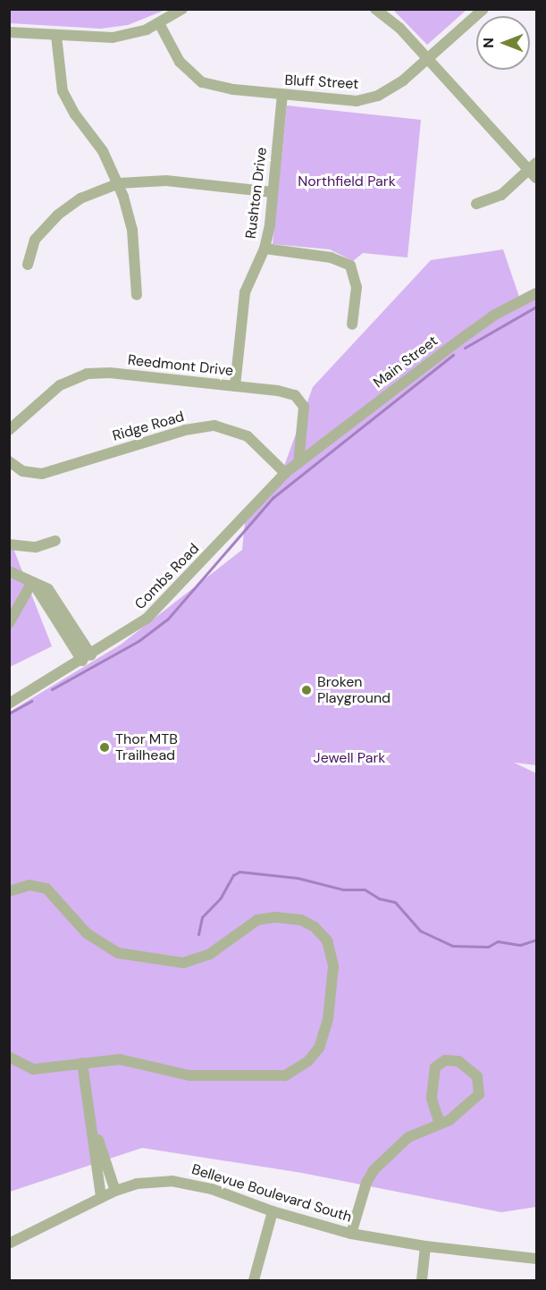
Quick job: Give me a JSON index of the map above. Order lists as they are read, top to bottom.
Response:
{
  "streets": {
    "street": [
      "Bluff Street",
      "Rushton Drive",
      "Main Street",
      "Reedmont Drive",
      "Ridge Road",
      "Combs Road",
      "Bellevue Boulevard South"
    ]
  },
  "crossings": [
    ["Bluff Street", "Rushton Drive"],
    ["Rushton Drive", "Reedmont Drive"],
    ["Main Street", "Reedmont Drive"],
    ["Main Street", "Combs Road"],
    ["Reedmont Drive", "Combs Road"],
    ["Ridge Road", "Combs Road"]
  ],
  "parks": ["Northfield Park", "Jewell Park"],
  "places": ["Broken Playground", "Thor MTB Trailhead"],
  "north": "left"
}
